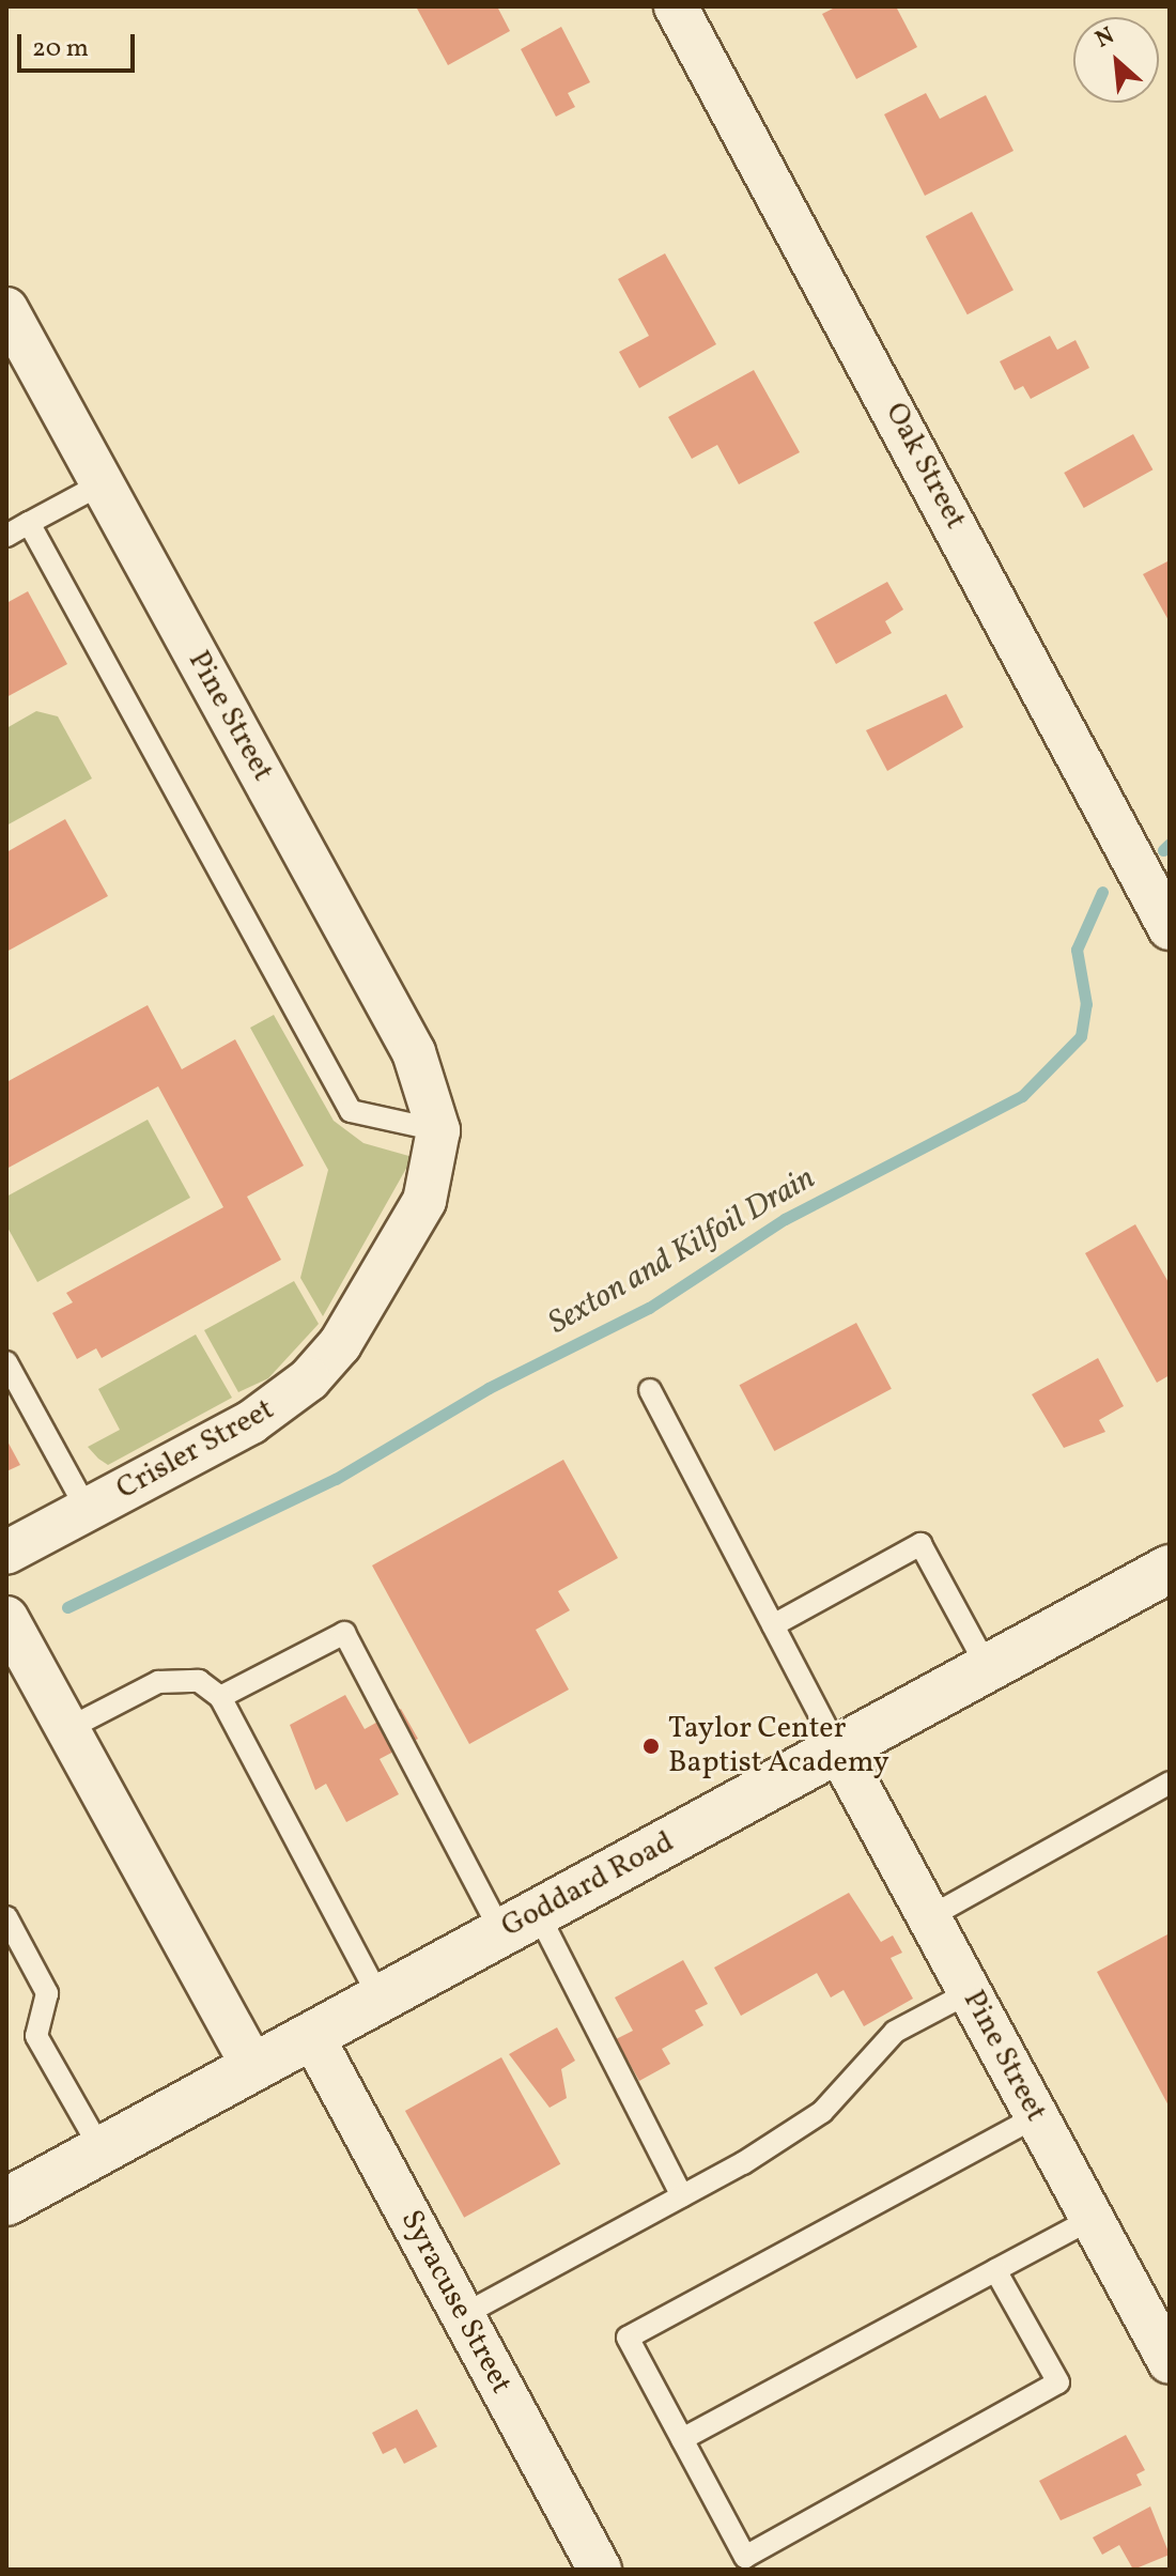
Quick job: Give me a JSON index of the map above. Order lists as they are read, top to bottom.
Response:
{
  "streets": {
    "main road": ["Goddard Road"],
    "street": [
      "Oak Street",
      "Pine Street",
      "Crisler Street",
      "Syracuse Street"
    ]
  },
  "crossings": [
    ["Pine Street", "Crisler Street"],
    ["Pine Street", "Goddard Road"],
    ["Goddard Road", "Syracuse Street"]
  ],
  "water": ["Sexton and Kilfoil Drain"],
  "places": ["Taylor Center Baptist Academy"],
  "scale_bar": "20 m",
  "north": "top left"
}
